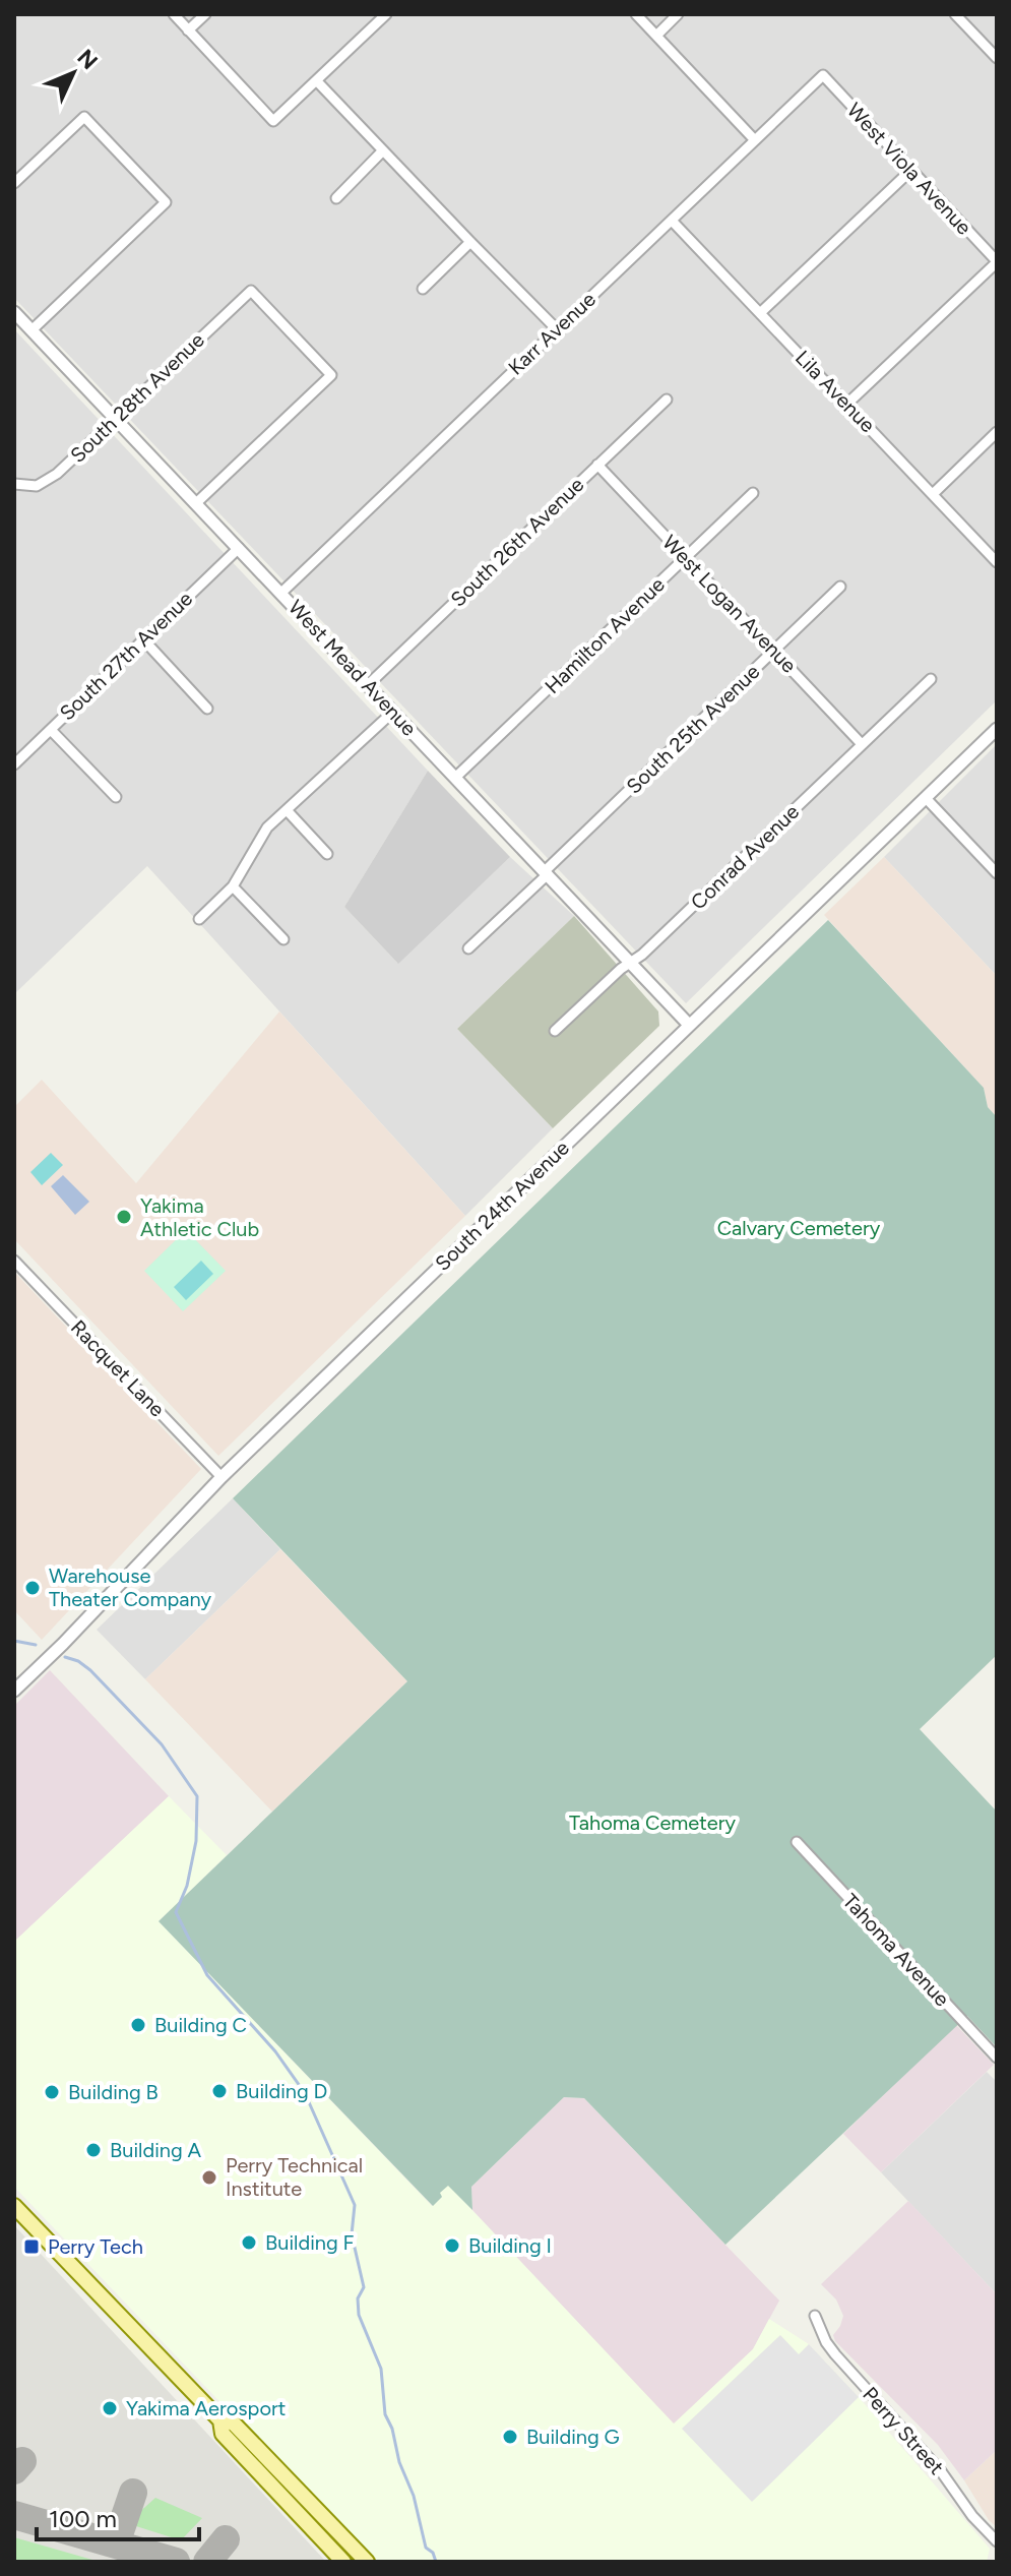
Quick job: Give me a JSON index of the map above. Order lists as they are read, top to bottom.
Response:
{
  "streets": {
    "street": [
      "West Viola Avenue",
      "Karr Avenue",
      "Lila Avenue",
      "South 28th Avenue",
      "South 26th Avenue",
      "West Logan Avenue",
      "Hamilton Avenue",
      "South 27th Avenue",
      "West Mead Avenue",
      "South 25th Avenue",
      "Conrad Avenue",
      "South 24th Avenue",
      "Racquet Lane",
      "Tahoma Avenue",
      "Perry Street"
    ]
  },
  "crossings": [
    ["West Viola Avenue", "Karr Avenue"],
    ["Karr Avenue", "Lila Avenue"],
    ["Karr Avenue", "West Mead Avenue"],
    ["South 28th Avenue", "West Mead Avenue"],
    ["South 26th Avenue", "West Logan Avenue"],
    ["South 26th Avenue", "West Mead Avenue"],
    ["West Logan Avenue", "Hamilton Avenue"],
    ["West Logan Avenue", "South 25th Avenue"],
    ["West Logan Avenue", "Conrad Avenue"],
    ["Hamilton Avenue", "West Mead Avenue"],
    ["South 27th Avenue", "West Mead Avenue"],
    ["West Mead Avenue", "South 25th Avenue"],
    ["West Mead Avenue", "Conrad Avenue"],
    ["West Mead Avenue", "South 24th Avenue"],
    ["South 24th Avenue", "Racquet Lane"]
  ],
  "parks": ["Calvary Cemetery", "Tahoma Cemetery"],
  "places": {
    "other": [
      "Yakima Athletic Club",
      "Warehouse Theater Company",
      "Building C",
      "Building D",
      "Building B",
      "Building A",
      "Perry Technical Institute",
      "Building F",
      "Building I",
      "Yakima Aerosport",
      "Building G"
    ],
    "transit": ["Perry Tech"]
  },
  "scale_bar": "100 m",
  "north": "top right"
}
